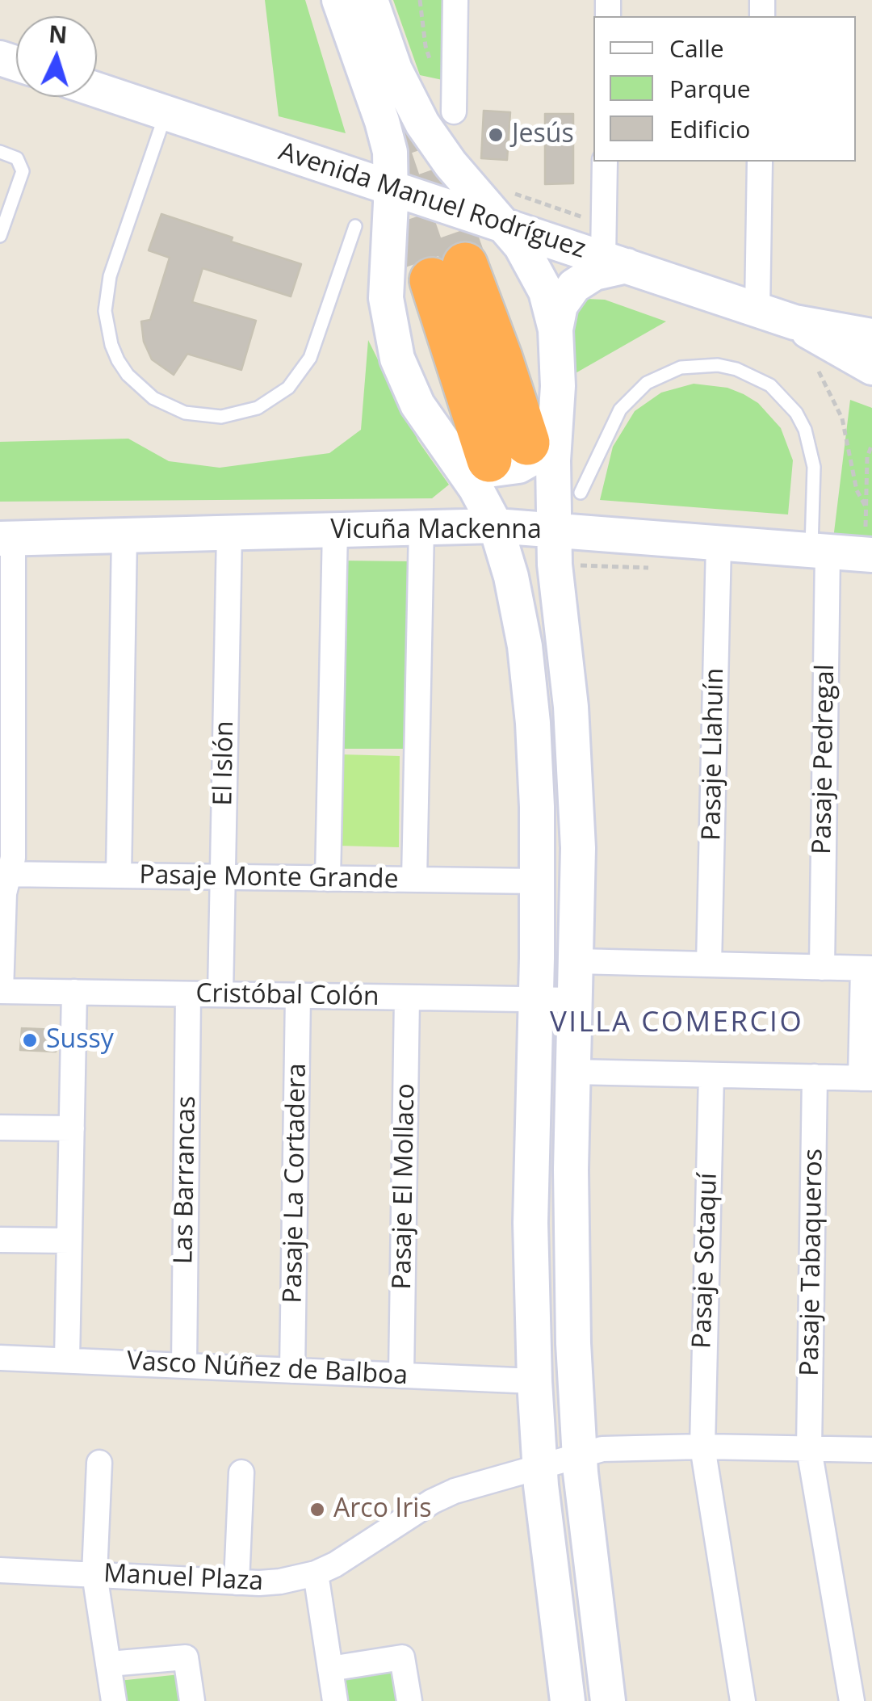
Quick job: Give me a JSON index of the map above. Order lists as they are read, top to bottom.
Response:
{
  "streets": {
    "main road": ["Avenida Manuel Rodríguez", "Vicuña Mackenna"],
    "street": [
      "Pasaje Llahuín",
      "Pasaje Pedregal",
      "El Islón",
      "Pasaje Monte Grande",
      "Cristóbal Colón",
      "Las Barrancas",
      "Pasaje La Cortadera",
      "Pasaje El Mollaco",
      "Pasaje Sotaquí",
      "Pasaje Tabaqueros",
      "Vasco Núñez de Balboa",
      "Manuel Plaza"
    ]
  },
  "crossings": [
    ["Vicuña Mackenna", "Pasaje Llahuín"],
    ["Vicuña Mackenna", "Pasaje Pedregal"],
    ["Vicuña Mackenna", "El Islón"],
    ["El Islón", "Pasaje Monte Grande"],
    ["El Islón", "Cristóbal Colón"],
    ["Cristóbal Colón", "Las Barrancas"],
    ["Cristóbal Colón", "Pasaje La Cortadera"],
    ["Cristóbal Colón", "Pasaje El Mollaco"],
    ["Las Barrancas", "Vasco Núñez de Balboa"],
    ["Pasaje La Cortadera", "Vasco Núñez de Balboa"],
    ["Pasaje El Mollaco", "Vasco Núñez de Balboa"],
    ["Pasaje Sotaquí", "Manuel Plaza"],
    ["Pasaje Tabaqueros", "Manuel Plaza"]
  ],
  "districts": ["VILLA COMERCIO"],
  "places": ["Jesús", "Sussy", "Arco Iris"],
  "legend": ["Calle", "Parque", "Edificio"],
  "north": "top"
}
